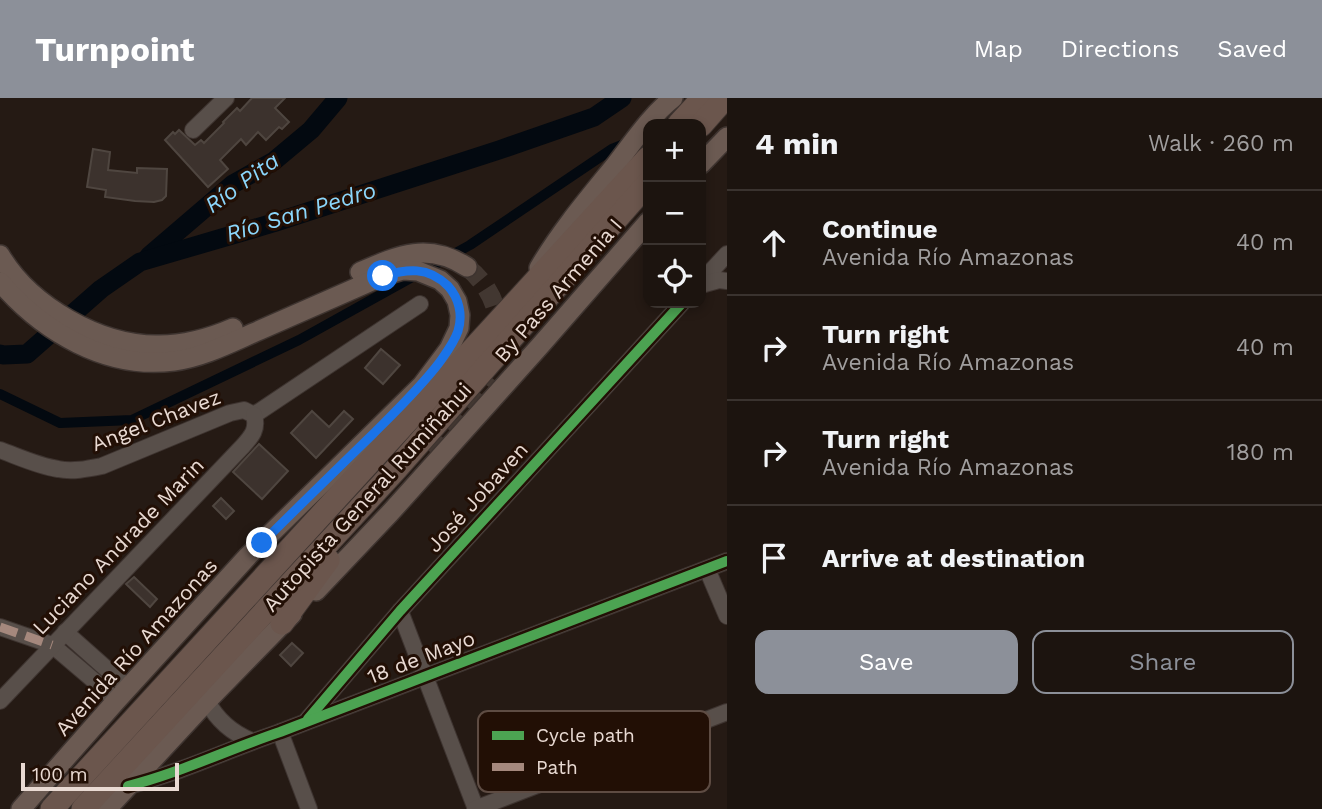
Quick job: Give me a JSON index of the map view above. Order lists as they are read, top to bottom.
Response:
{
  "streets": {
    "highway": ["Autopista General Rumiñahui"],
    "main road": ["By Pass Armenia I", "Avenida Río Amazonas"],
    "street": [
      "Angel Chavez",
      "José Jobaven",
      "Luciano Andrade Marin",
      "18 de Mayo"
    ]
  },
  "crossings": [
    ["By Pass Armenia I", "Autopista General Rumiñahui"],
    ["By Pass Armenia I", "18 de Mayo"],
    ["Angel Chavez", "Luciano Andrade Marin"],
    ["José Jobaven", "18 de Mayo"]
  ],
  "water": ["Río Pita", "Río San Pedro"],
  "legend": ["Cycle path", "Path"],
  "scale_bar": "100 m",
  "page": {
    "header": "Turnpoint",
    "nav": ["Map", "Directions", "Saved"],
    "heading": ["4 min", "Walk · 260 m"],
    "map_buttons": ["+", "−"],
    "list": [
      ["Continue", "Avenida Río Amazonas", "40 m"],
      ["Turn right", "Avenida Río Amazonas", "40 m"],
      ["Turn right", "Avenida Río Amazonas", "180 m"],
      "Arrive at destination"
    ],
    "buttons": ["Save", "Share"],
    "scale": "100 m"
  }
}
